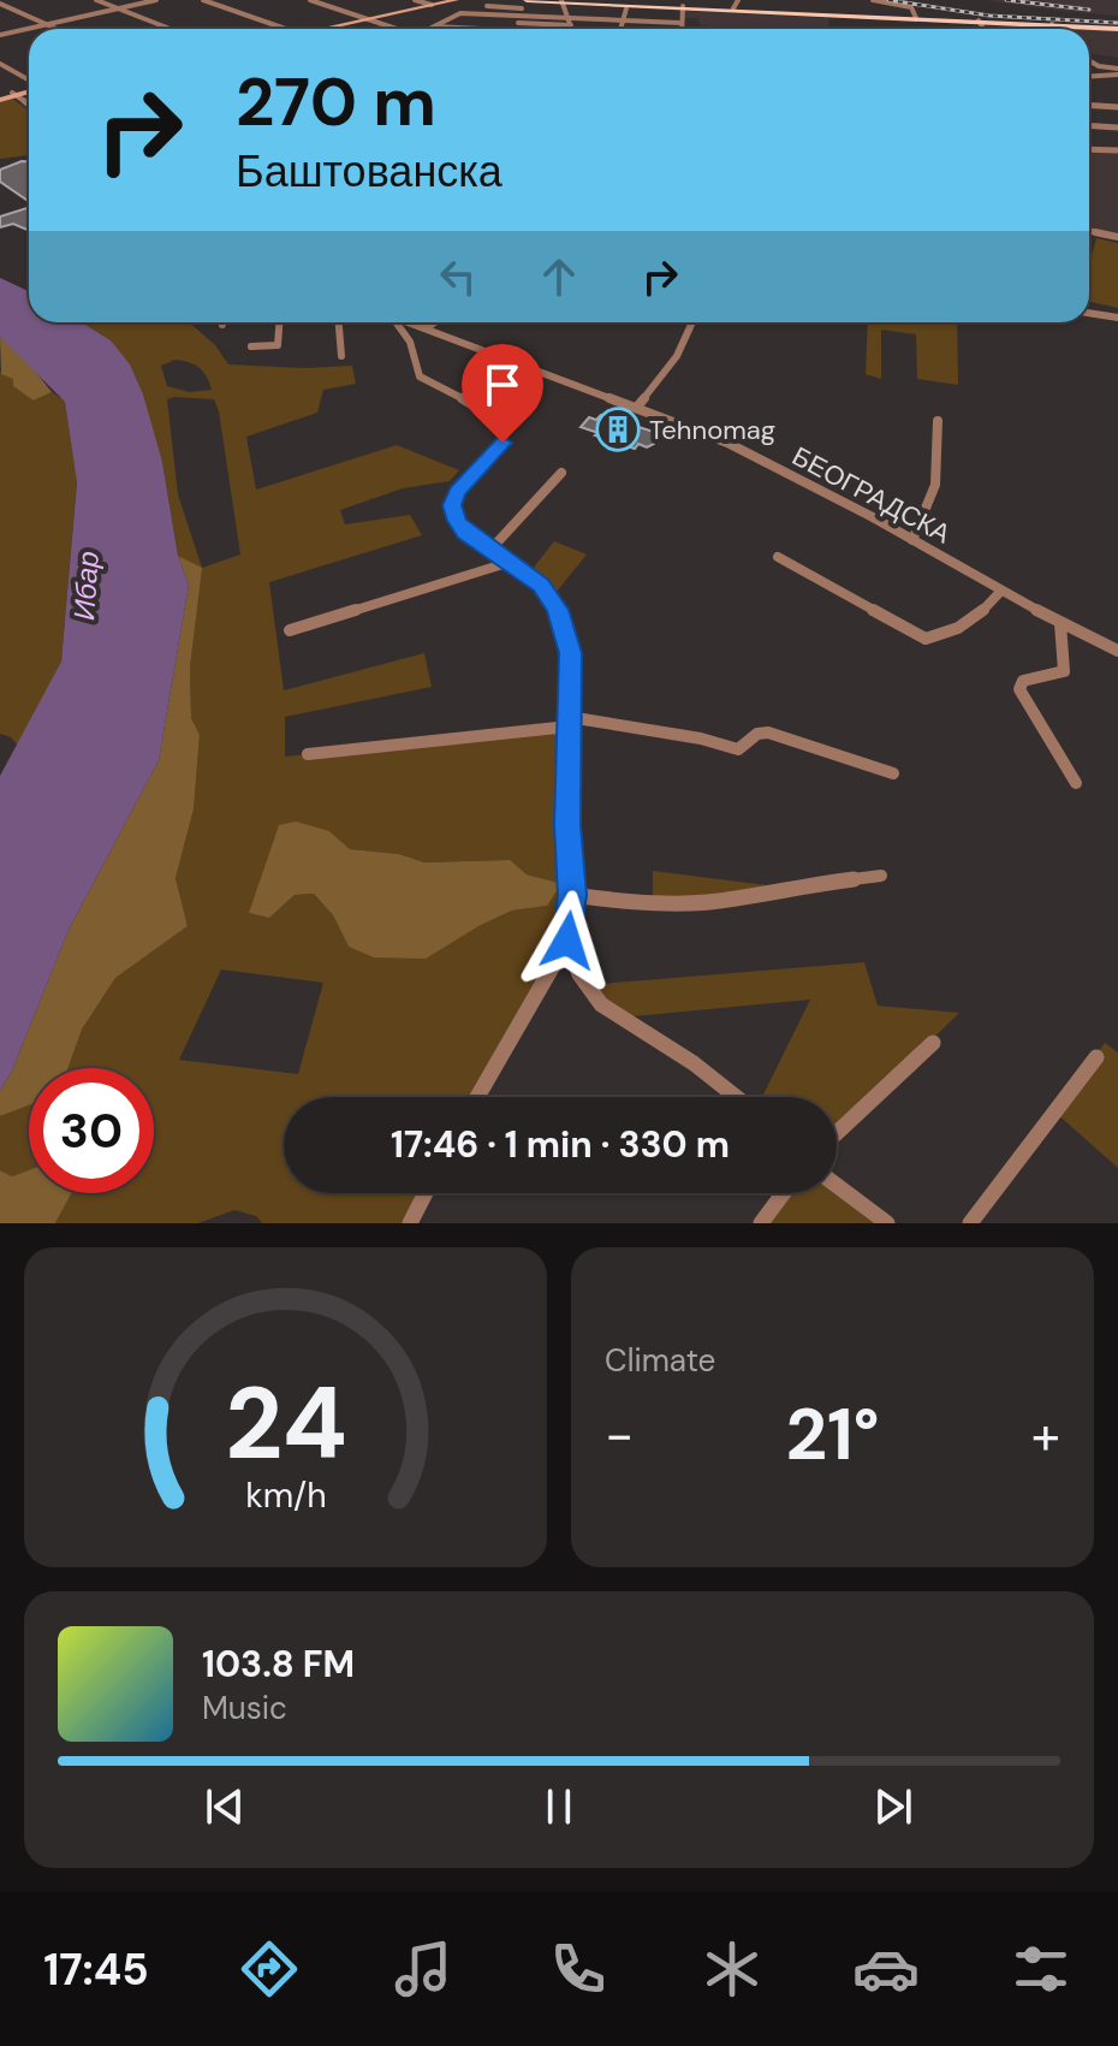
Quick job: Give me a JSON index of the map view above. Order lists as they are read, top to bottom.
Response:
{
  "streets": {
    "street": ["БЕОГРАДСКА"]
  },
  "water": ["Ибар"],
  "places": {
    "building": ["Tehnomag"]
  },
  "page": {
    "turn": ["270 m", "Баштованска"],
    "limit": "30",
    "trip": "17:46 · 1 min · 330 m",
    "tile": "Climate",
    "heat": ["−", "21°", "+"],
    "song": ["103.8 FM", "Music"],
    "tabs": "17:45",
    "gauge": ["24", "km/h"]
  }
}
